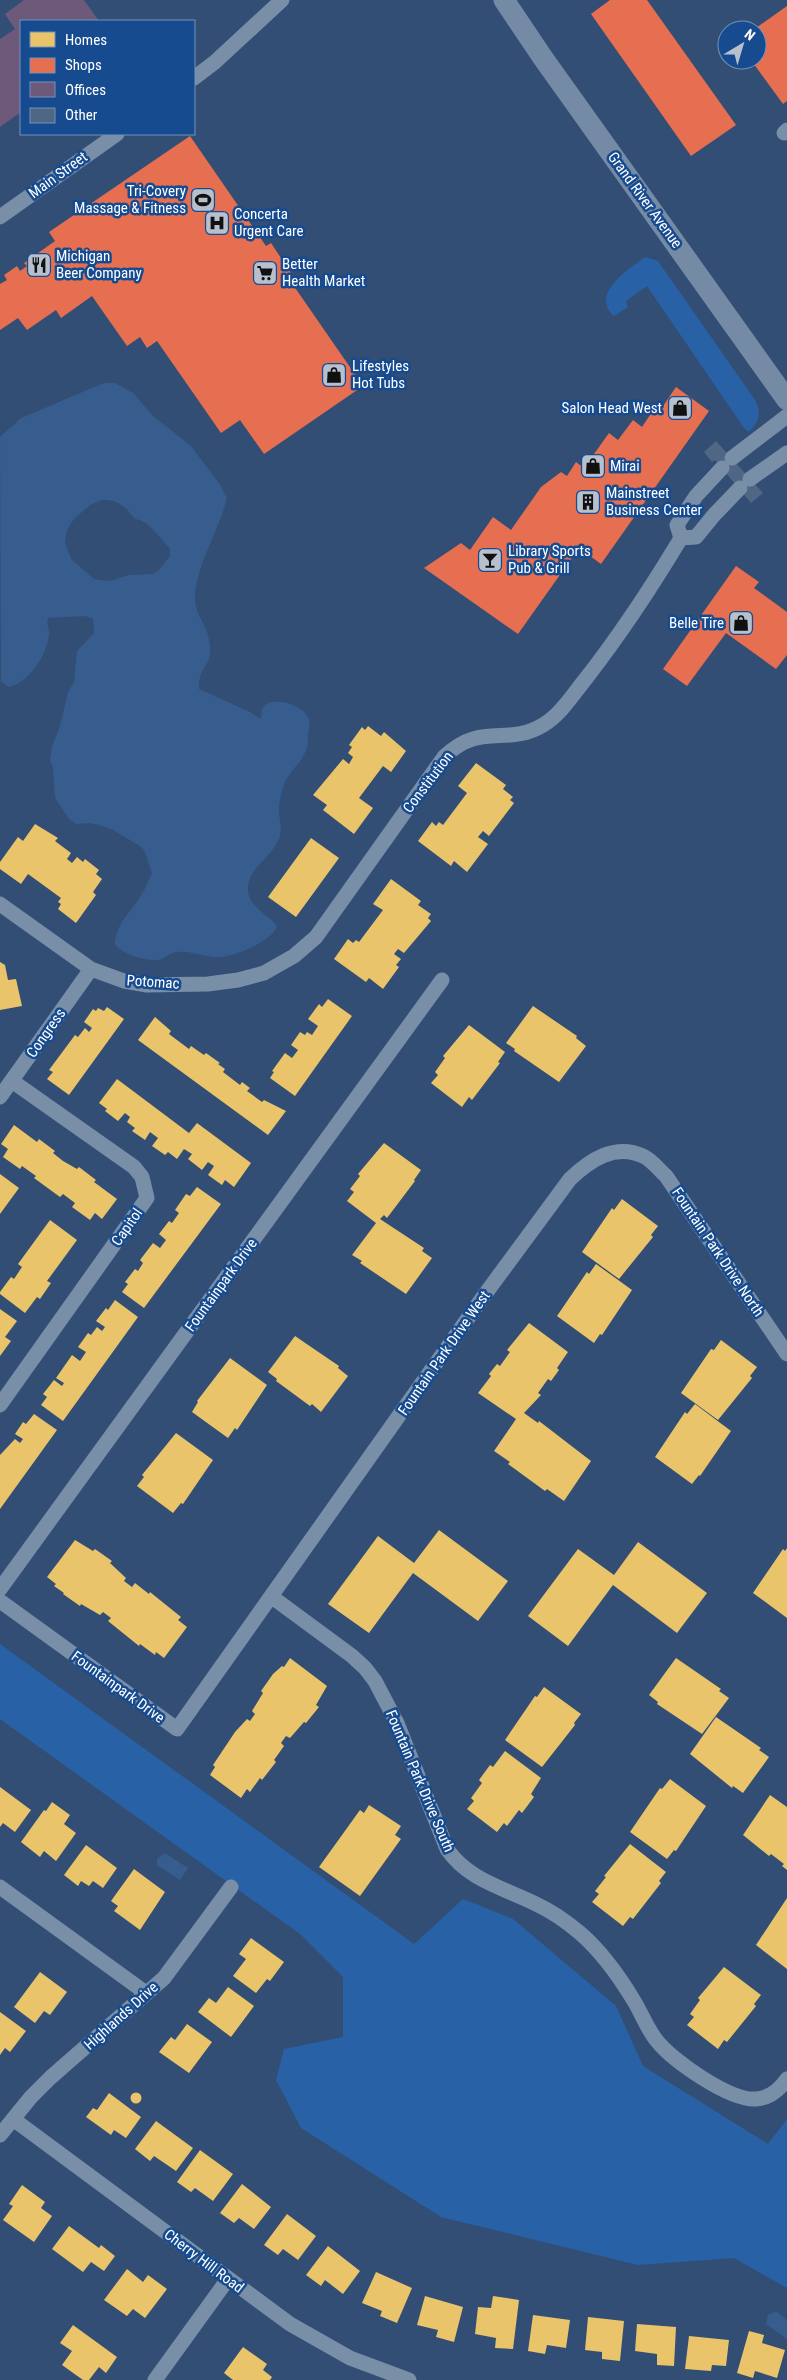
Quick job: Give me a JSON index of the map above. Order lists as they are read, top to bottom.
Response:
{
  "streets": {
    "main road": ["Grand River Avenue"],
    "street": [
      "Main Street",
      "Constitution",
      "Potomac",
      "Congress",
      "Capitol",
      "Fountain Park Drive North",
      "Fountainpark Drive",
      "Fountain Park Drive West",
      "Fountain Park Drive South",
      "Highlands Drive",
      "Cherry Hill Road"
    ]
  },
  "crossings": [
    ["Constitution", "Potomac"],
    ["Potomac", "Congress"],
    ["Congress", "Capitol"],
    ["Fountain Park Drive North", "Fountain Park Drive West"],
    ["Fountainpark Drive", "Fountain Park Drive West"],
    ["Fountainpark Drive", "Fountain Park Drive South"],
    ["Fountain Park Drive West", "Fountain Park Drive South"],
    ["Highlands Drive", "Cherry Hill Road"]
  ],
  "places": {
    "sports": ["Tri-Covery Massage & Fitness"],
    "hospital": ["Concerta Urgent Care"],
    "restaurant": ["Michigan Beer Company"],
    "supermarket": ["Better Health Market"],
    "shop": [
      "Lifestyles Hot Tubs",
      "Salon Head West",
      "Mirai",
      "Belle Tire"
    ],
    "building": ["Mainstreet Business Center"],
    "bar": ["Library Sports Pub & Grill"]
  },
  "legend": [
    "Homes",
    "Shops",
    "Offices",
    "Other"
  ],
  "north": "top right"
}
